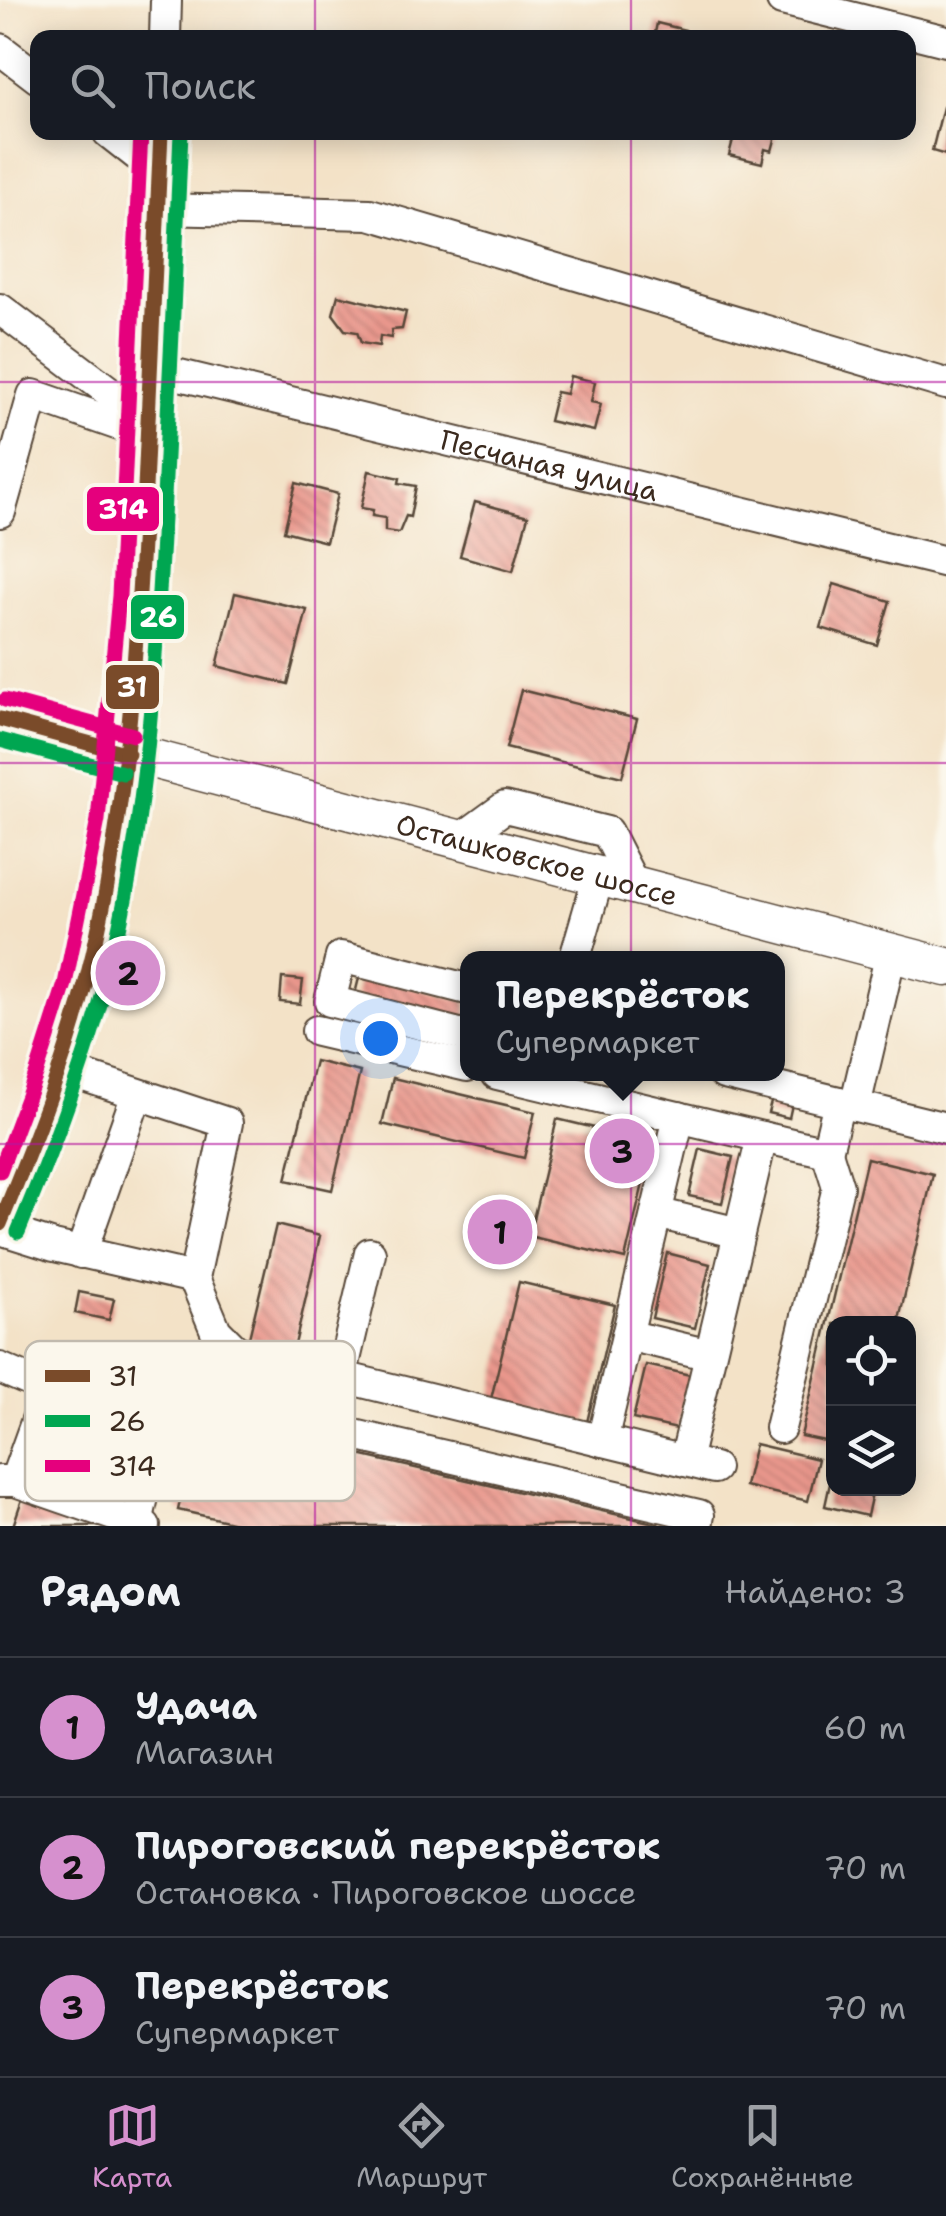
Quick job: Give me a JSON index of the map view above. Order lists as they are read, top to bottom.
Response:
{
  "streets": {
    "main road": ["Осташковское шоссе"],
    "street": ["Песчаная улица"]
  },
  "lines": ["transit line 31", "transit line 26", "transit line 314"],
  "legend": ["31", "26", "314"],
  "page": {
    "search": "Поиск",
    "pins": ["2", "3", "1"],
    "popup": ["Перекрёсток", "Супермаркет"],
    "heading": ["Рядом", "Найдено: 3"],
    "list": [
      {
        "mark": "1",
        "name": "Удача",
        "note": "Магазин",
        "value": "60 m"
      },
      {
        "mark": "2",
        "name": "Пироговский перекрёсток",
        "note": "Остановка · Пироговское шоссе",
        "value": "70 m"
      },
      {
        "mark": "3",
        "name": "Перекрёсток",
        "note": "Супермаркет",
        "value": "70 m"
      }
    ],
    "nav": ["Карта", "Маршрут", "Сохранённые"]
  }
}
